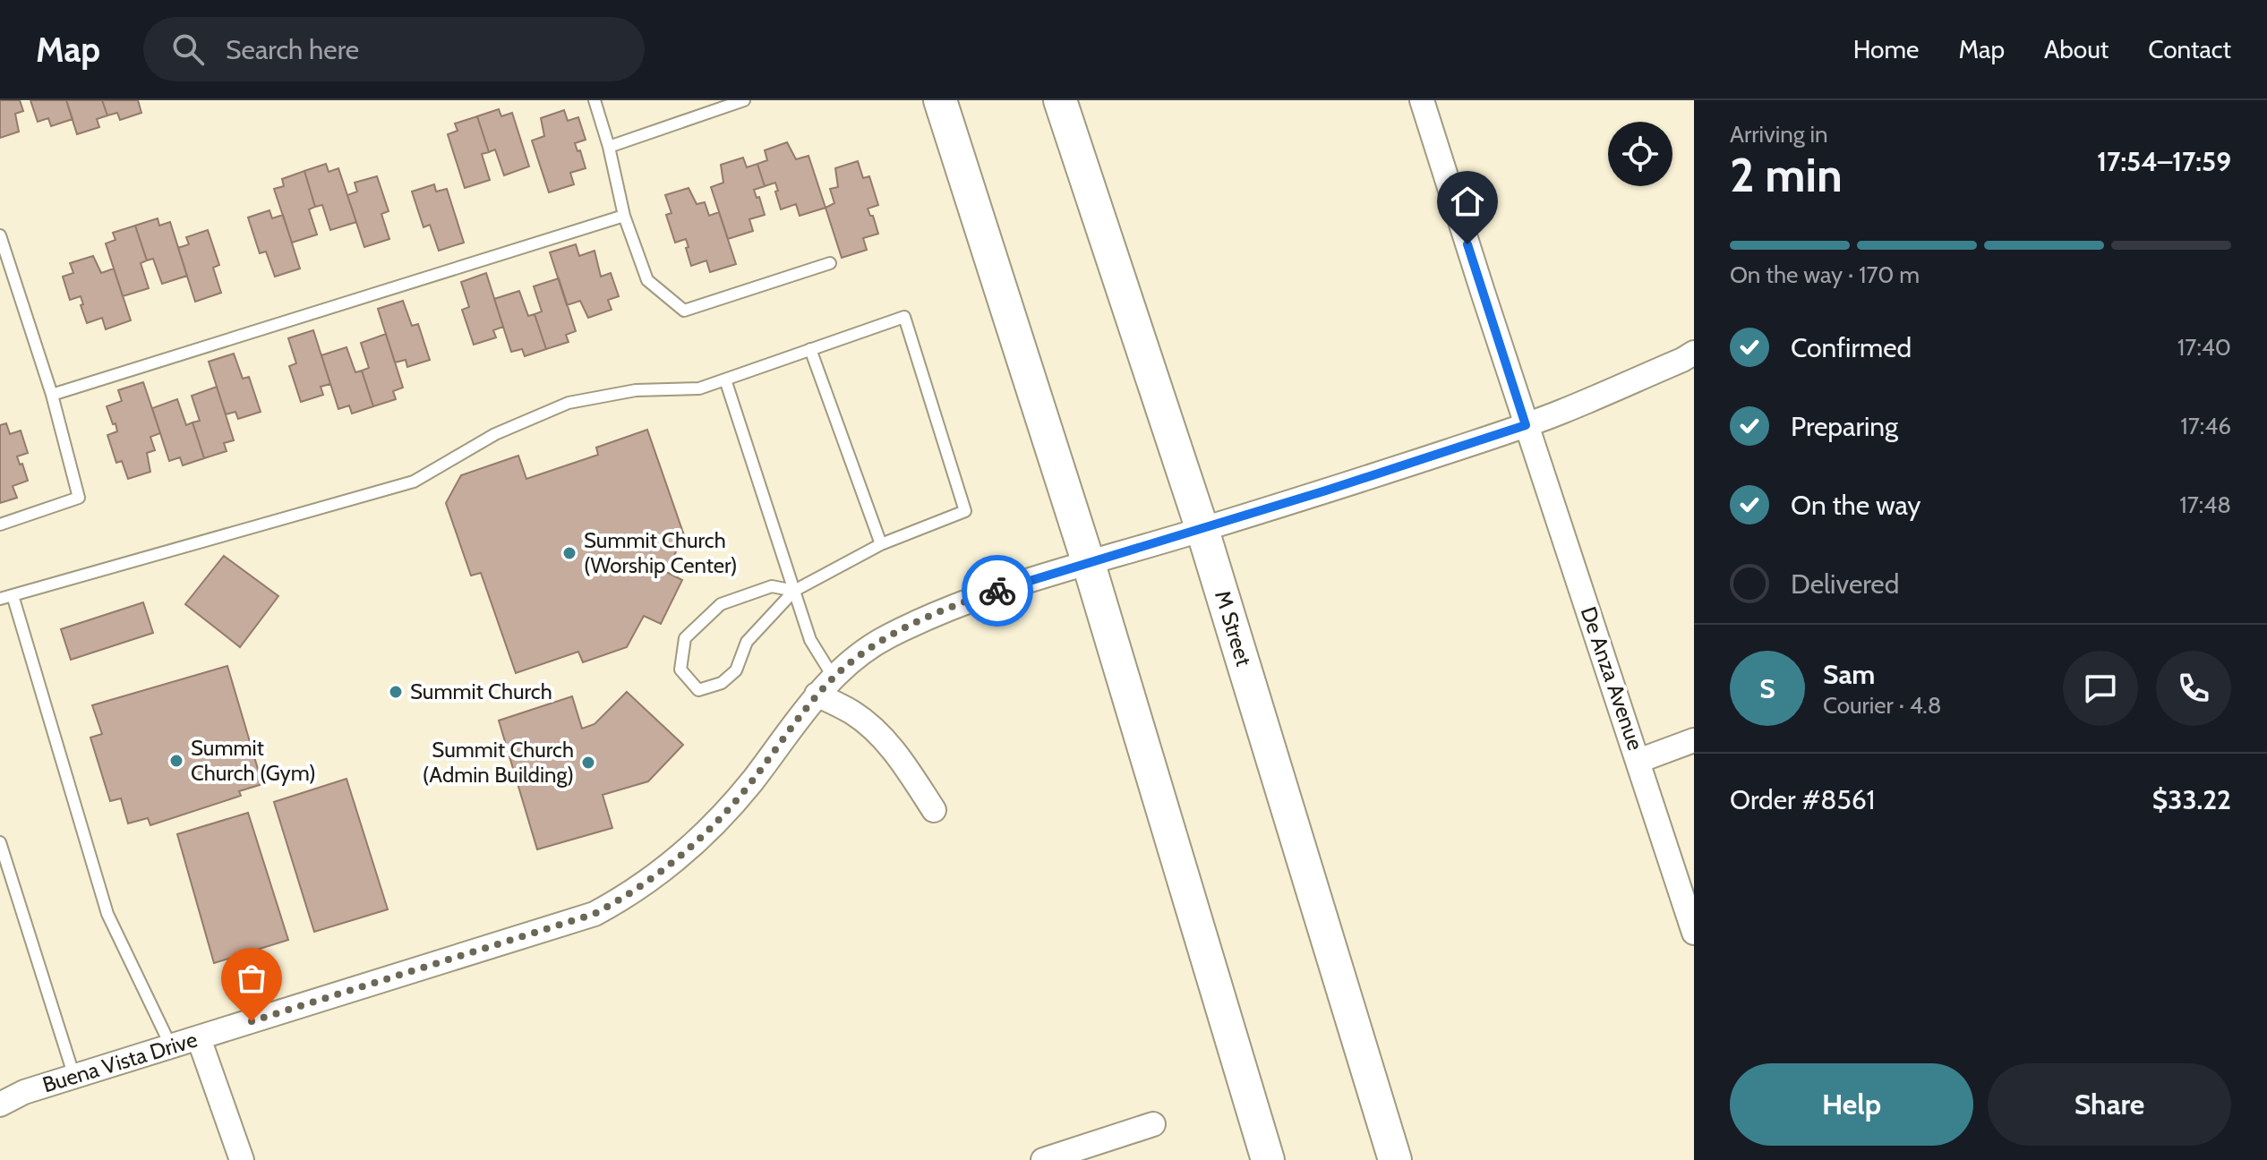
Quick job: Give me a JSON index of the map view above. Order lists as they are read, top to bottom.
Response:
{
  "streets": {
    "street": ["M Street", "De Anza Avenue", "Buena Vista Drive"]
  },
  "crossings": [
    ["M Street", "Buena Vista Drive"],
    ["De Anza Avenue", "Buena Vista Drive"]
  ],
  "places": [
    "Summit Church (Worship Center)",
    "Summit Church",
    "Summit Church (Gym)",
    "Summit Church (Admin Building)"
  ],
  "page": {
    "header": "Map",
    "search": "Search here",
    "nav": [
      "Home",
      "Map",
      "About",
      "Contact"
    ],
    "heading": ["2 min", "Arriving in", "17:54–17:59"],
    "panel": [
      "Sam",
      "Courier · 4.8",
      "Order #8561",
      "$33.22"
    ],
    "bar": "On the way · 170 m",
    "list": [
      ["Confirmed", "17:40"],
      ["Preparing", "17:46"],
      ["On the way", "17:48"],
      "Delivered"
    ],
    "round": "S",
    "buttons": ["Help", "Share"]
  }
}
